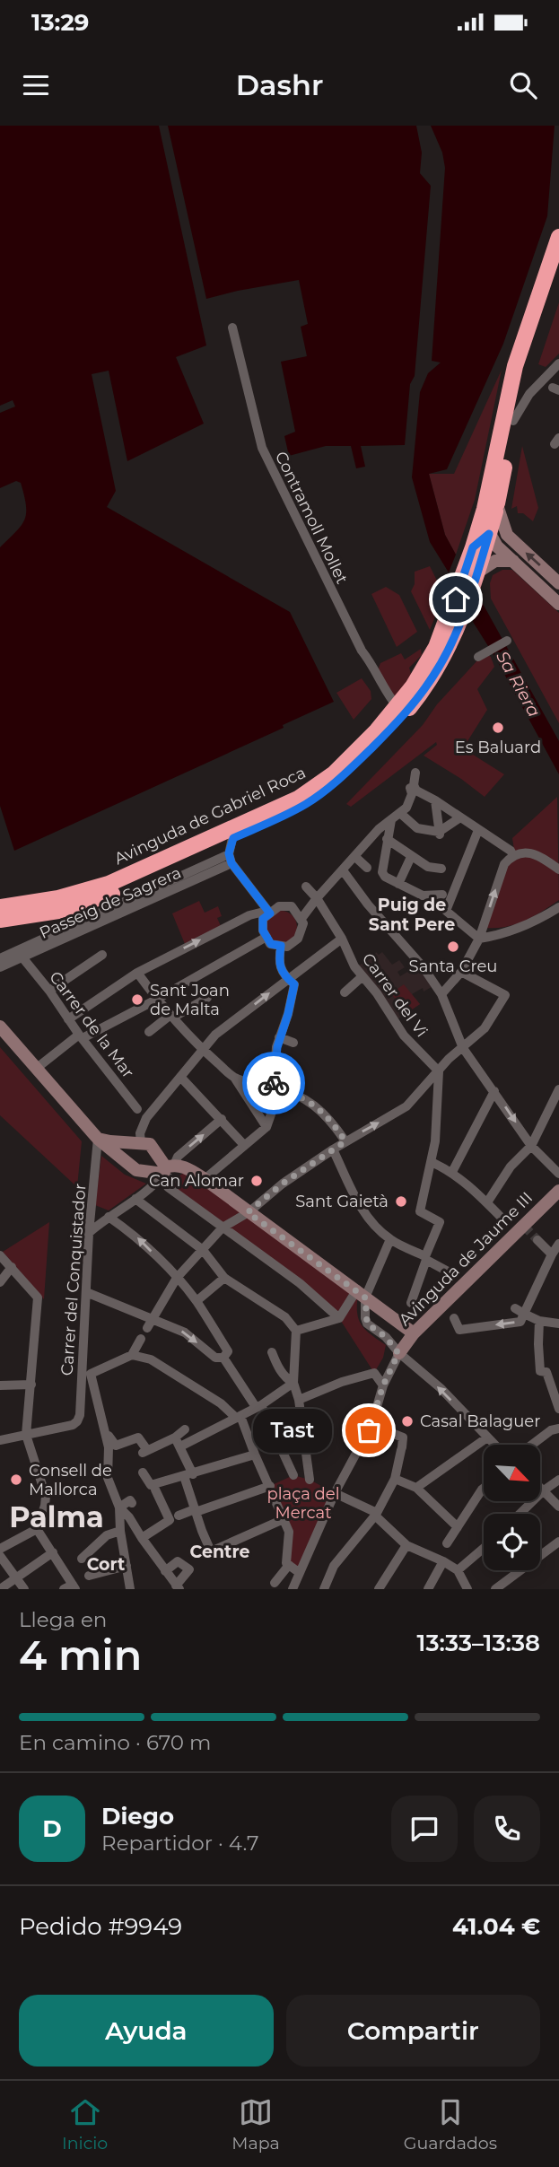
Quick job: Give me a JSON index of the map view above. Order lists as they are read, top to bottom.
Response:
{
  "streets": {
    "highway": ["Avinguda de Gabriel Roca"],
    "street": [
      "Contramoll Mollet",
      "Passeig de Sagrera",
      "Carrer del Vi",
      "Carrer de la Mar",
      "Avinguda de Jaume III",
      "Carrer del Conquistador"
    ]
  },
  "crossings": [
    ["Contramoll Mollet", "Avinguda de Gabriel Roca"],
    ["Avinguda de Gabriel Roca", "Passeig de Sagrera"],
    ["Passeig de Sagrera", "Carrer de la Mar"]
  ],
  "districts": [
    "Puig de Sant Pere",
    "Palma",
    "Centre",
    "Cort"
  ],
  "water": ["Sa Riera"],
  "parks": ["plaça del Mercat"],
  "places": [
    "Es Baluard",
    "Santa Creu",
    "Sant Joan de Malta",
    "Can Alomar",
    "Sant Gaietà",
    "Casal Balaguer",
    "Tast",
    "Consell de Mallorca"
  ],
  "north": "bottom right",
  "page": {
    "status": "13:29",
    "header": "Dashr",
    "bubble": "Tast",
    "heading": ["4 min", "Llega en", "13:33–13:38"],
    "panel": [
      "Diego",
      "Repartidor · 4.7",
      "Pedido #9949",
      "41.04 €"
    ],
    "bar": "En camino · 670 m",
    "round": "D",
    "buttons": ["Ayuda", "Compartir"],
    "tabs": ["Inicio", "Mapa", "Guardados"]
  }
}
